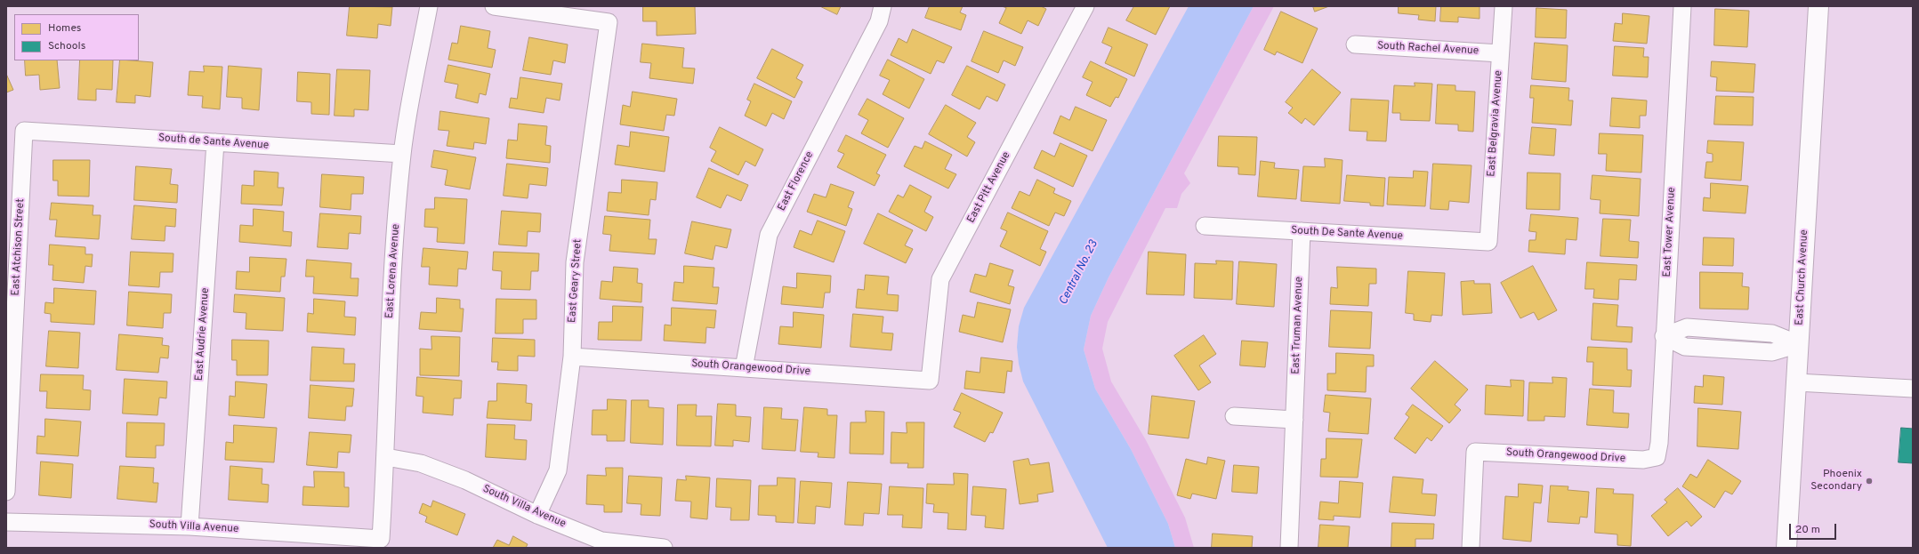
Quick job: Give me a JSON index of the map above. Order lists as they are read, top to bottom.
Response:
{
  "streets": {
    "street": [
      "South Rachel Avenue",
      "East Belgravia Avenue",
      "South de Sante Avenue",
      "East Florence",
      "East Pitt Avenue",
      "East Tower Avenue",
      "South De Sante Avenue",
      "East Atchison Street",
      "East Lorena Avenue",
      "East Church Avenue",
      "East Geary Street",
      "East Truman Avenue",
      "East Audrie Avenue",
      "South Orangewood Drive",
      "South Villa Avenue"
    ]
  },
  "crossings": [
    ["South Rachel Avenue", "East Belgravia Avenue"],
    ["East Belgravia Avenue", "South De Sante Avenue"],
    ["South de Sante Avenue", "East Atchison Street"],
    ["South de Sante Avenue", "East Lorena Avenue"],
    ["South de Sante Avenue", "East Audrie Avenue"],
    ["East Florence", "South Orangewood Drive"],
    ["East Pitt Avenue", "South Orangewood Drive"],
    ["East Tower Avenue", "South Orangewood Drive"],
    ["South De Sante Avenue", "East Truman Avenue"],
    ["East Lorena Avenue", "South Villa Avenue"],
    ["East Geary Street", "South Orangewood Drive"],
    ["East Geary Street", "South Villa Avenue"],
    ["East Audrie Avenue", "South Villa Avenue"]
  ],
  "water": ["Central No. 23"],
  "places": ["Phoenix Secondary"],
  "legend": ["Homes", "Schools"],
  "scale_bar": "20 m"
}
